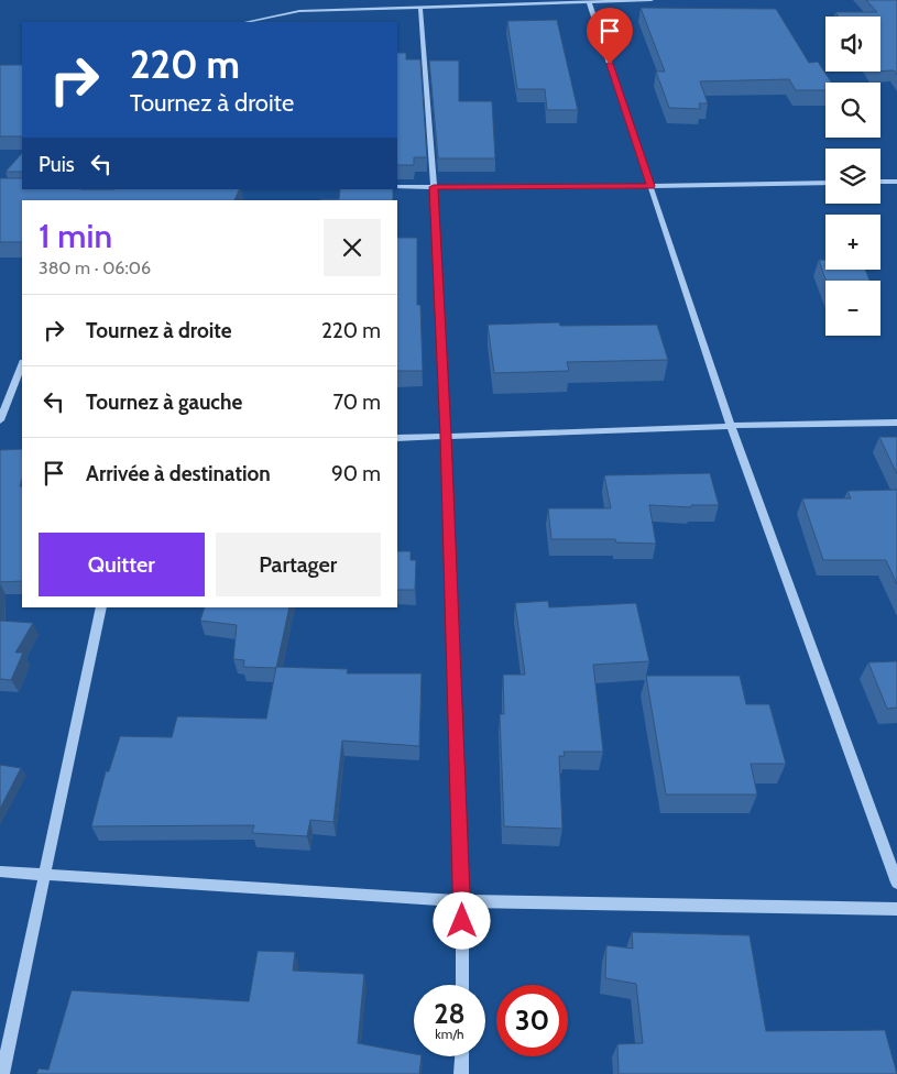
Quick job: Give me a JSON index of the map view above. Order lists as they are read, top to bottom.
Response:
{
  "page": {
    "map_buttons": ["+", "−"],
    "turn": ["220 m", "Tournez à droite"],
    "then": "Puis",
    "heading": ["1 min", "380 m · 06:06"],
    "list": [
      {
        "name": "Tournez à droite",
        "value": "220 m"
      },
      {
        "name": "Tournez à gauche",
        "value": "70 m"
      },
      {
        "name": "Arrivée à destination",
        "value": "90 m"
      }
    ],
    "buttons": ["Quitter", "Partager"],
    "speed": "28 km/h",
    "limit": "30"
  }
}
